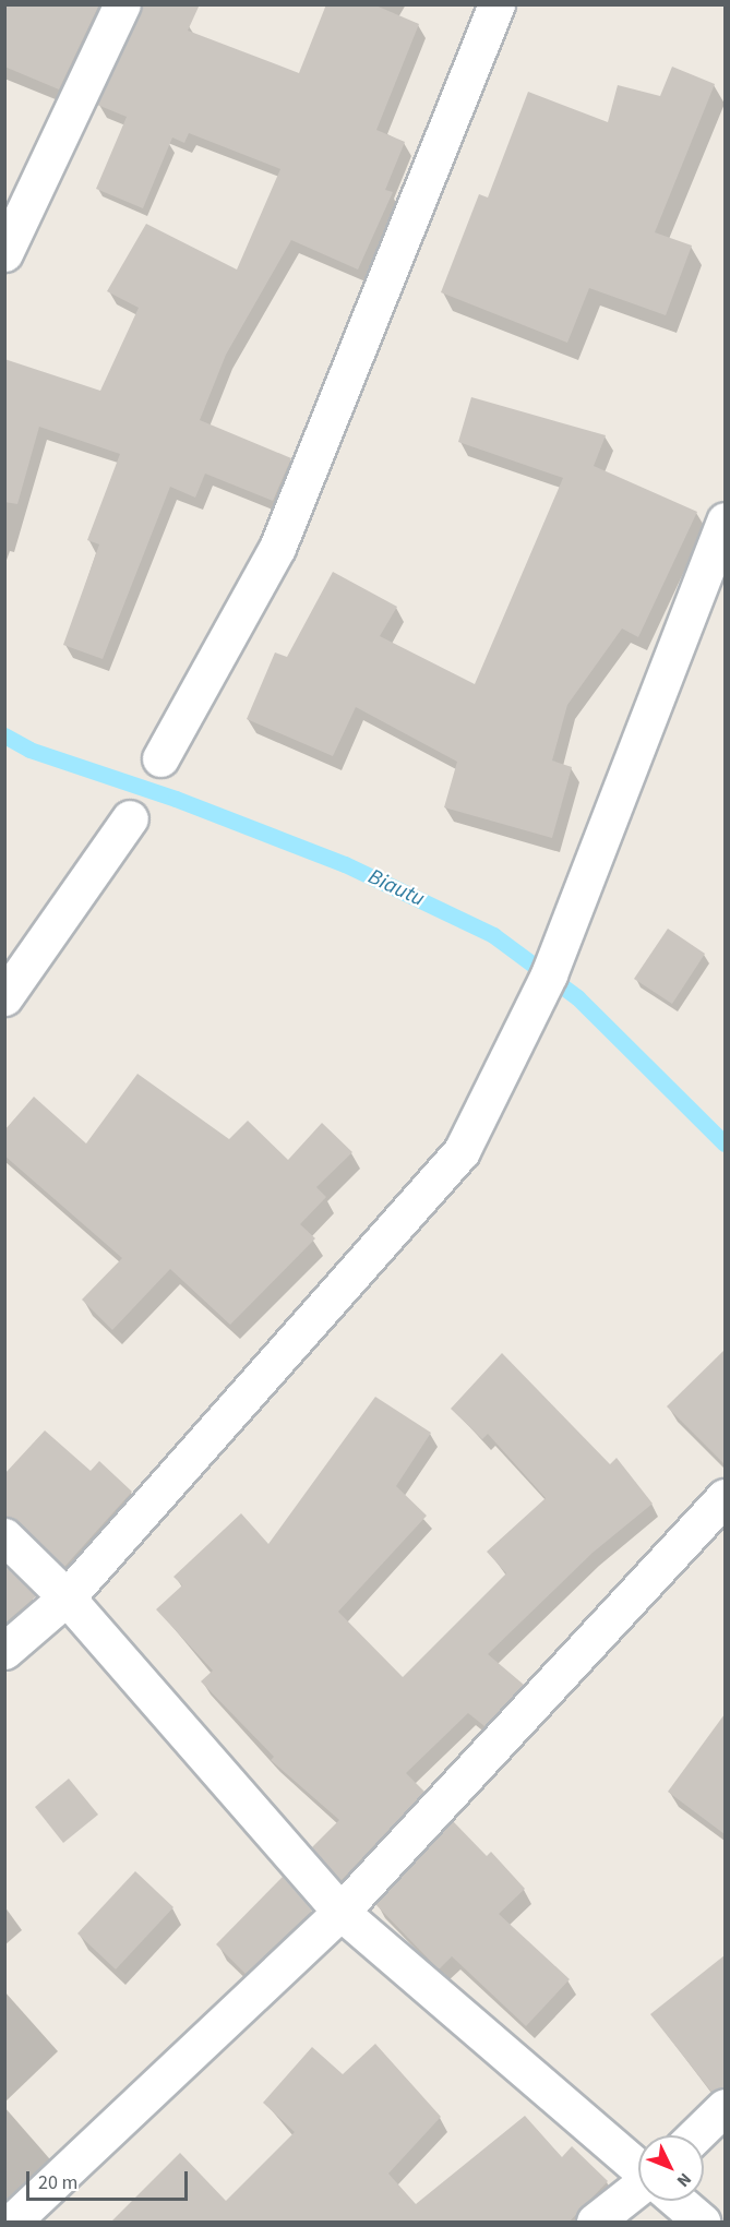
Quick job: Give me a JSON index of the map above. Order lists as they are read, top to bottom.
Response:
{
  "water": ["Biautu"],
  "scale_bar": "20 m",
  "north": "bottom right"
}
